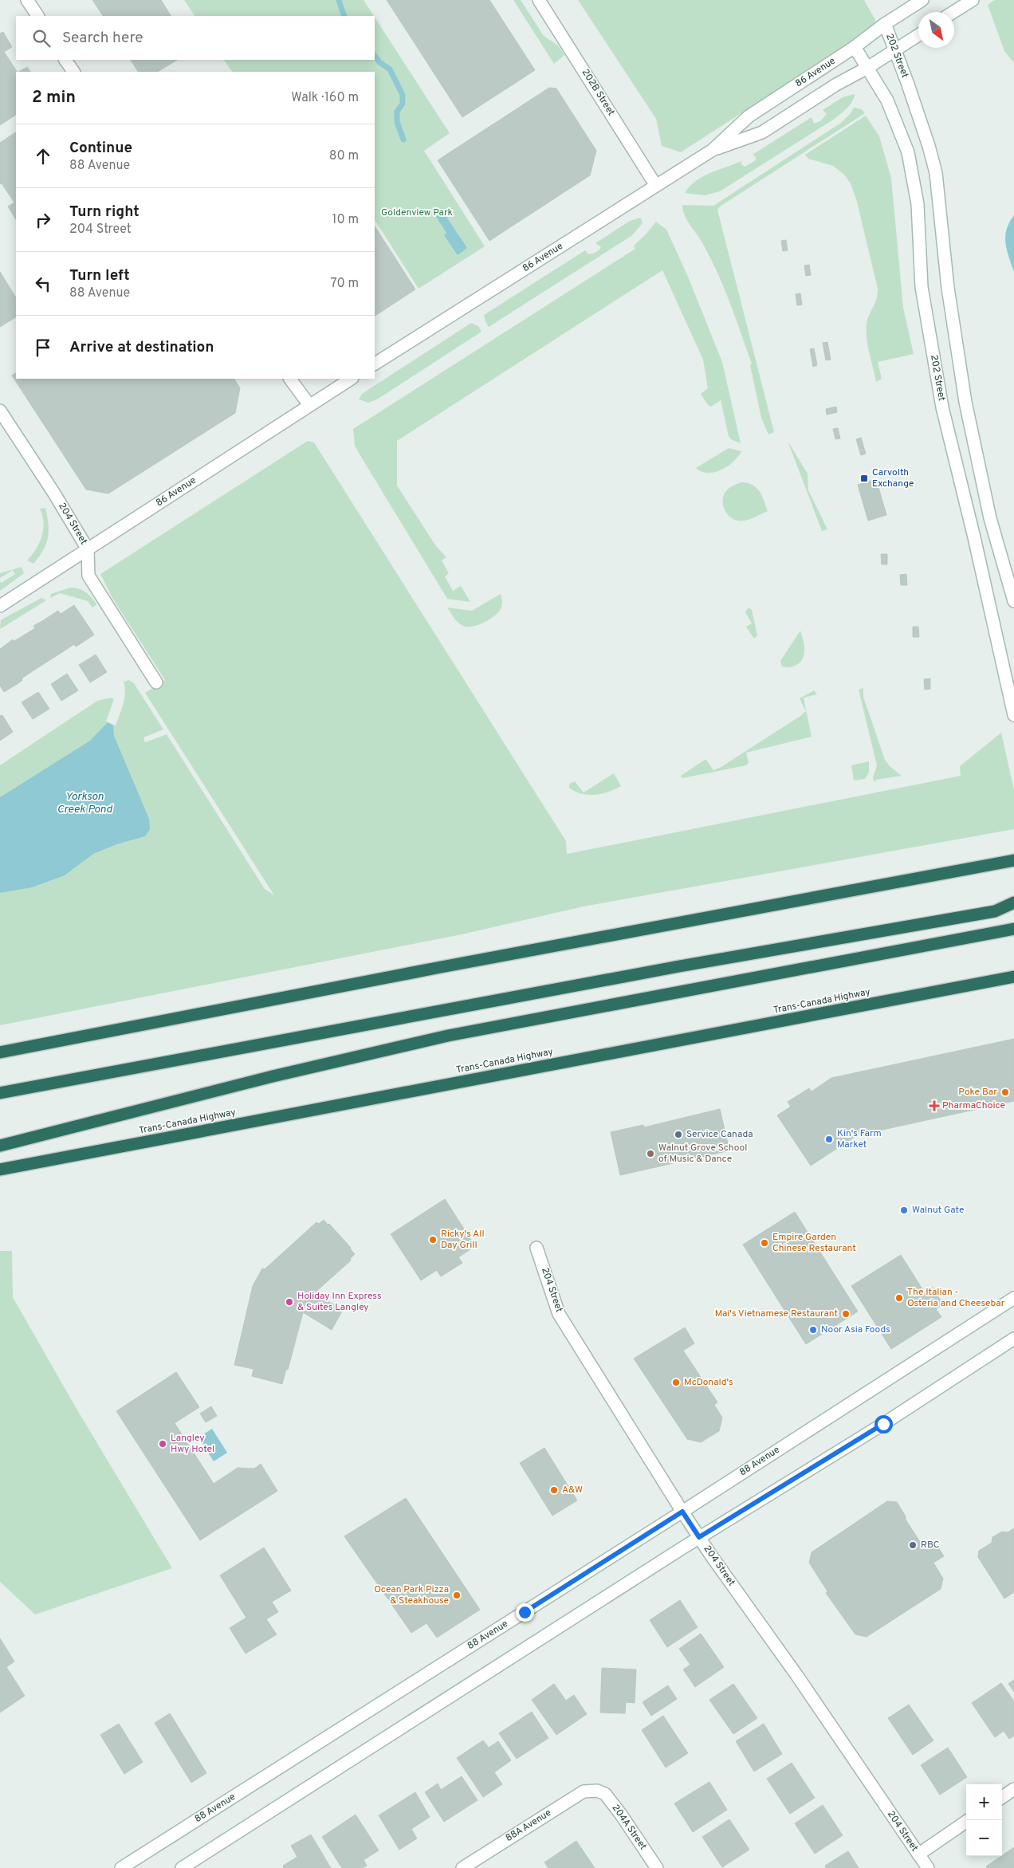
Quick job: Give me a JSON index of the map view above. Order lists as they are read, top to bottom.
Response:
{
  "streets": {
    "highway": ["Trans-Canada Highway"],
    "main road": [
      "202 Street",
      "86 Avenue",
      "202B Street",
      "204 Street",
      "88 Avenue",
      "88A Avenue",
      "204A Street"
    ]
  },
  "crossings": [
    ["202 Street", "86 Avenue"],
    ["86 Avenue", "202B Street"],
    ["86 Avenue", "204 Street"],
    ["204 Street", "88 Avenue"],
    ["88A Avenue", "204A Street"]
  ],
  "water": ["Yorkson Creek Pond"],
  "parks": ["Goldenview Park"],
  "places": {
    "transit": ["Carvolth Exchange"],
    "other": [
      "Poke Bar",
      "Service Canada",
      "Kin's Farm Market",
      "Walnut Grove School of Music & Dance",
      "Walnut Gate",
      "Ricky's All Day Grill",
      "Empire Garden Chinese Restaurant",
      "The Italian - Osteria and Cheesebar",
      "Holiday Inn Express & Suites Langley",
      "Mai's Vietnamese Restaurant",
      "Noor Asia Foods",
      "McDonald's",
      "Langley Hwy Hotel",
      "A&W",
      "RBC",
      "Ocean Park Pizza & Steakhouse"
    ],
    "health": ["PharmaChoice"]
  },
  "north": "bottom right",
  "page": {
    "search": "Search here",
    "heading": ["2 min", "Walk · 160 m"],
    "list": [
      ["Continue", "88 Avenue", "80 m"],
      ["Turn right", "204 Street", "10 m"],
      ["Turn left", "88 Avenue", "70 m"],
      "Arrive at destination"
    ],
    "map_buttons": ["+", "−"]
  }
}
